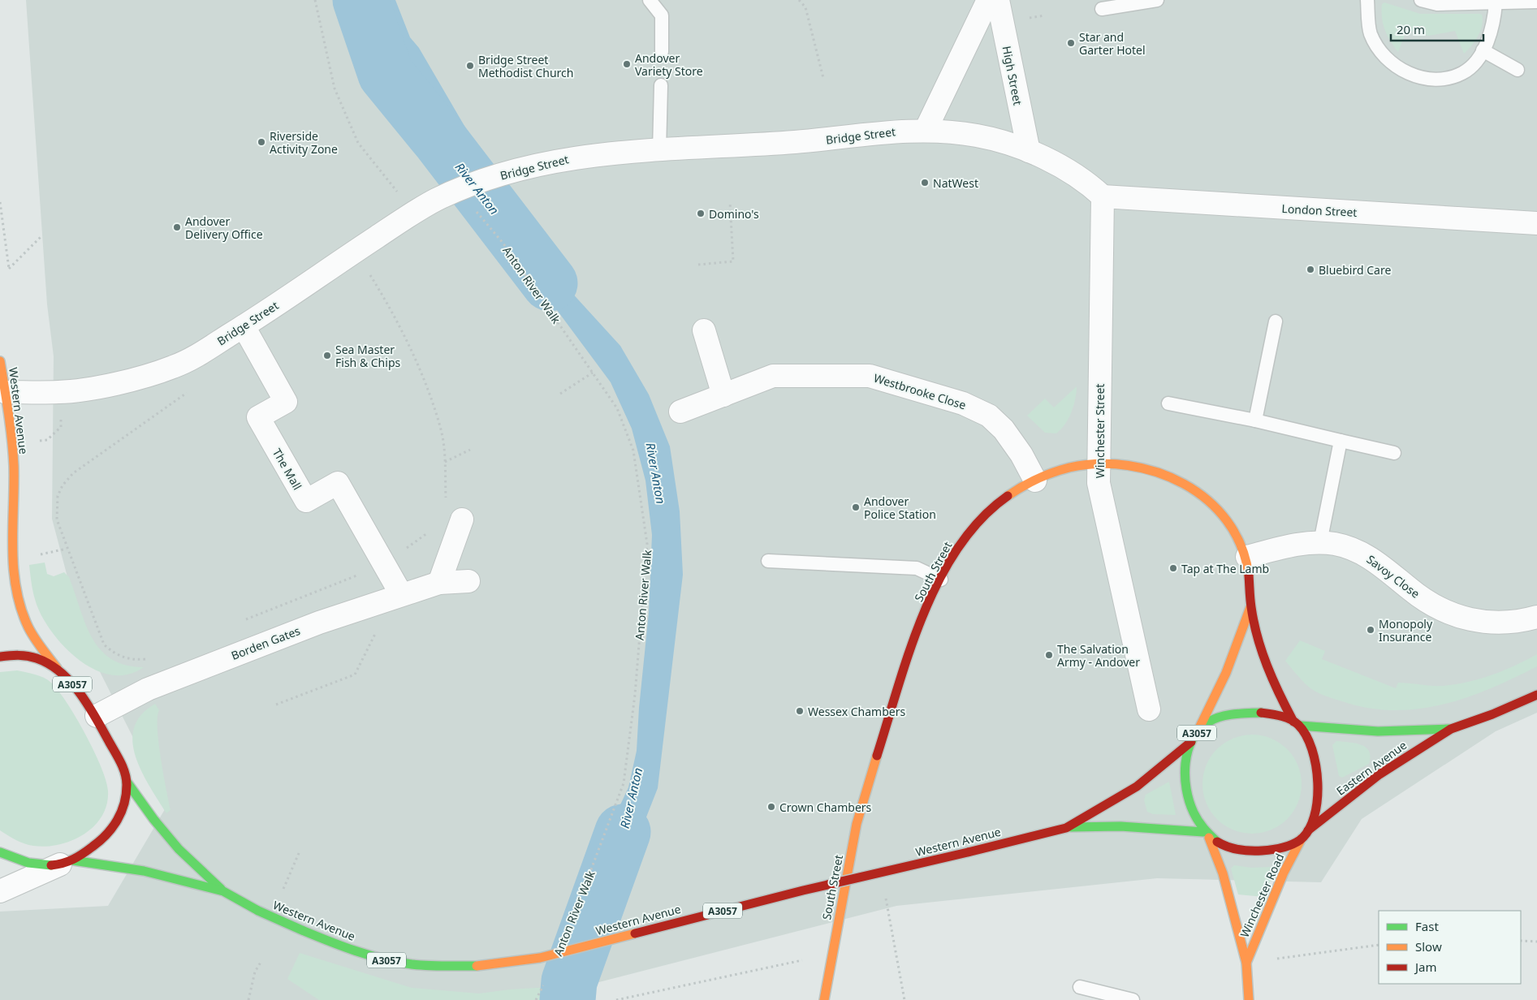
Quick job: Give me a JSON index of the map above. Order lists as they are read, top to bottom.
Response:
{
  "streets": {
    "main road": [
      "Western Avenue",
      "South Street",
      "A3057",
      "Eastern Avenue",
      "Winchester Road"
    ],
    "street": [
      "High Street",
      "Bridge Street",
      "London Street",
      "Westbrooke Close",
      "Winchester Street",
      "The Mall",
      "Savoy Close",
      "Borden Gates"
    ],
    "path": ["Anton River Walk"]
  },
  "crossings": [
    ["High Street", "Bridge Street"],
    ["Bridge Street", "London Street"],
    ["Bridge Street", "Western Avenue"],
    ["Bridge Street", "Winchester Street"],
    ["Bridge Street", "The Mall"],
    ["London Street", "Winchester Street"],
    ["Westbrooke Close", "South Street"],
    ["Western Avenue", "South Street"],
    ["Western Avenue", "A3057"],
    ["Western Avenue", "Eastern Avenue"],
    ["Western Avenue", "Winchester Road"],
    ["Winchester Street", "South Street"],
    ["The Mall", "Borden Gates"],
    ["South Street", "Savoy Close"],
    ["South Street", "A3057"],
    ["South Street", "Eastern Avenue"],
    ["South Street", "Winchester Road"],
    ["Borden Gates", "A3057"],
    ["A3057", "Eastern Avenue"],
    ["A3057", "Winchester Road"],
    ["Eastern Avenue", "Winchester Road"]
  ],
  "water": ["River Anton"],
  "places": [
    "Star and Garter Hotel",
    "Andover Variety Store",
    "Bridge Street Methodist Church",
    "Riverside Activity Zone",
    "NatWest",
    "Domino's",
    "Andover Delivery Office",
    "Bluebird Care",
    "Sea Master Fish & Chips",
    "Andover Police Station",
    "Tap at The Lamb",
    "Monopoly Insurance",
    "The Salvation Army - Andover",
    "Wessex Chambers",
    "Crown Chambers"
  ],
  "legend": ["Fast", "Slow", "Jam"],
  "scale_bar": "20 m"
}
